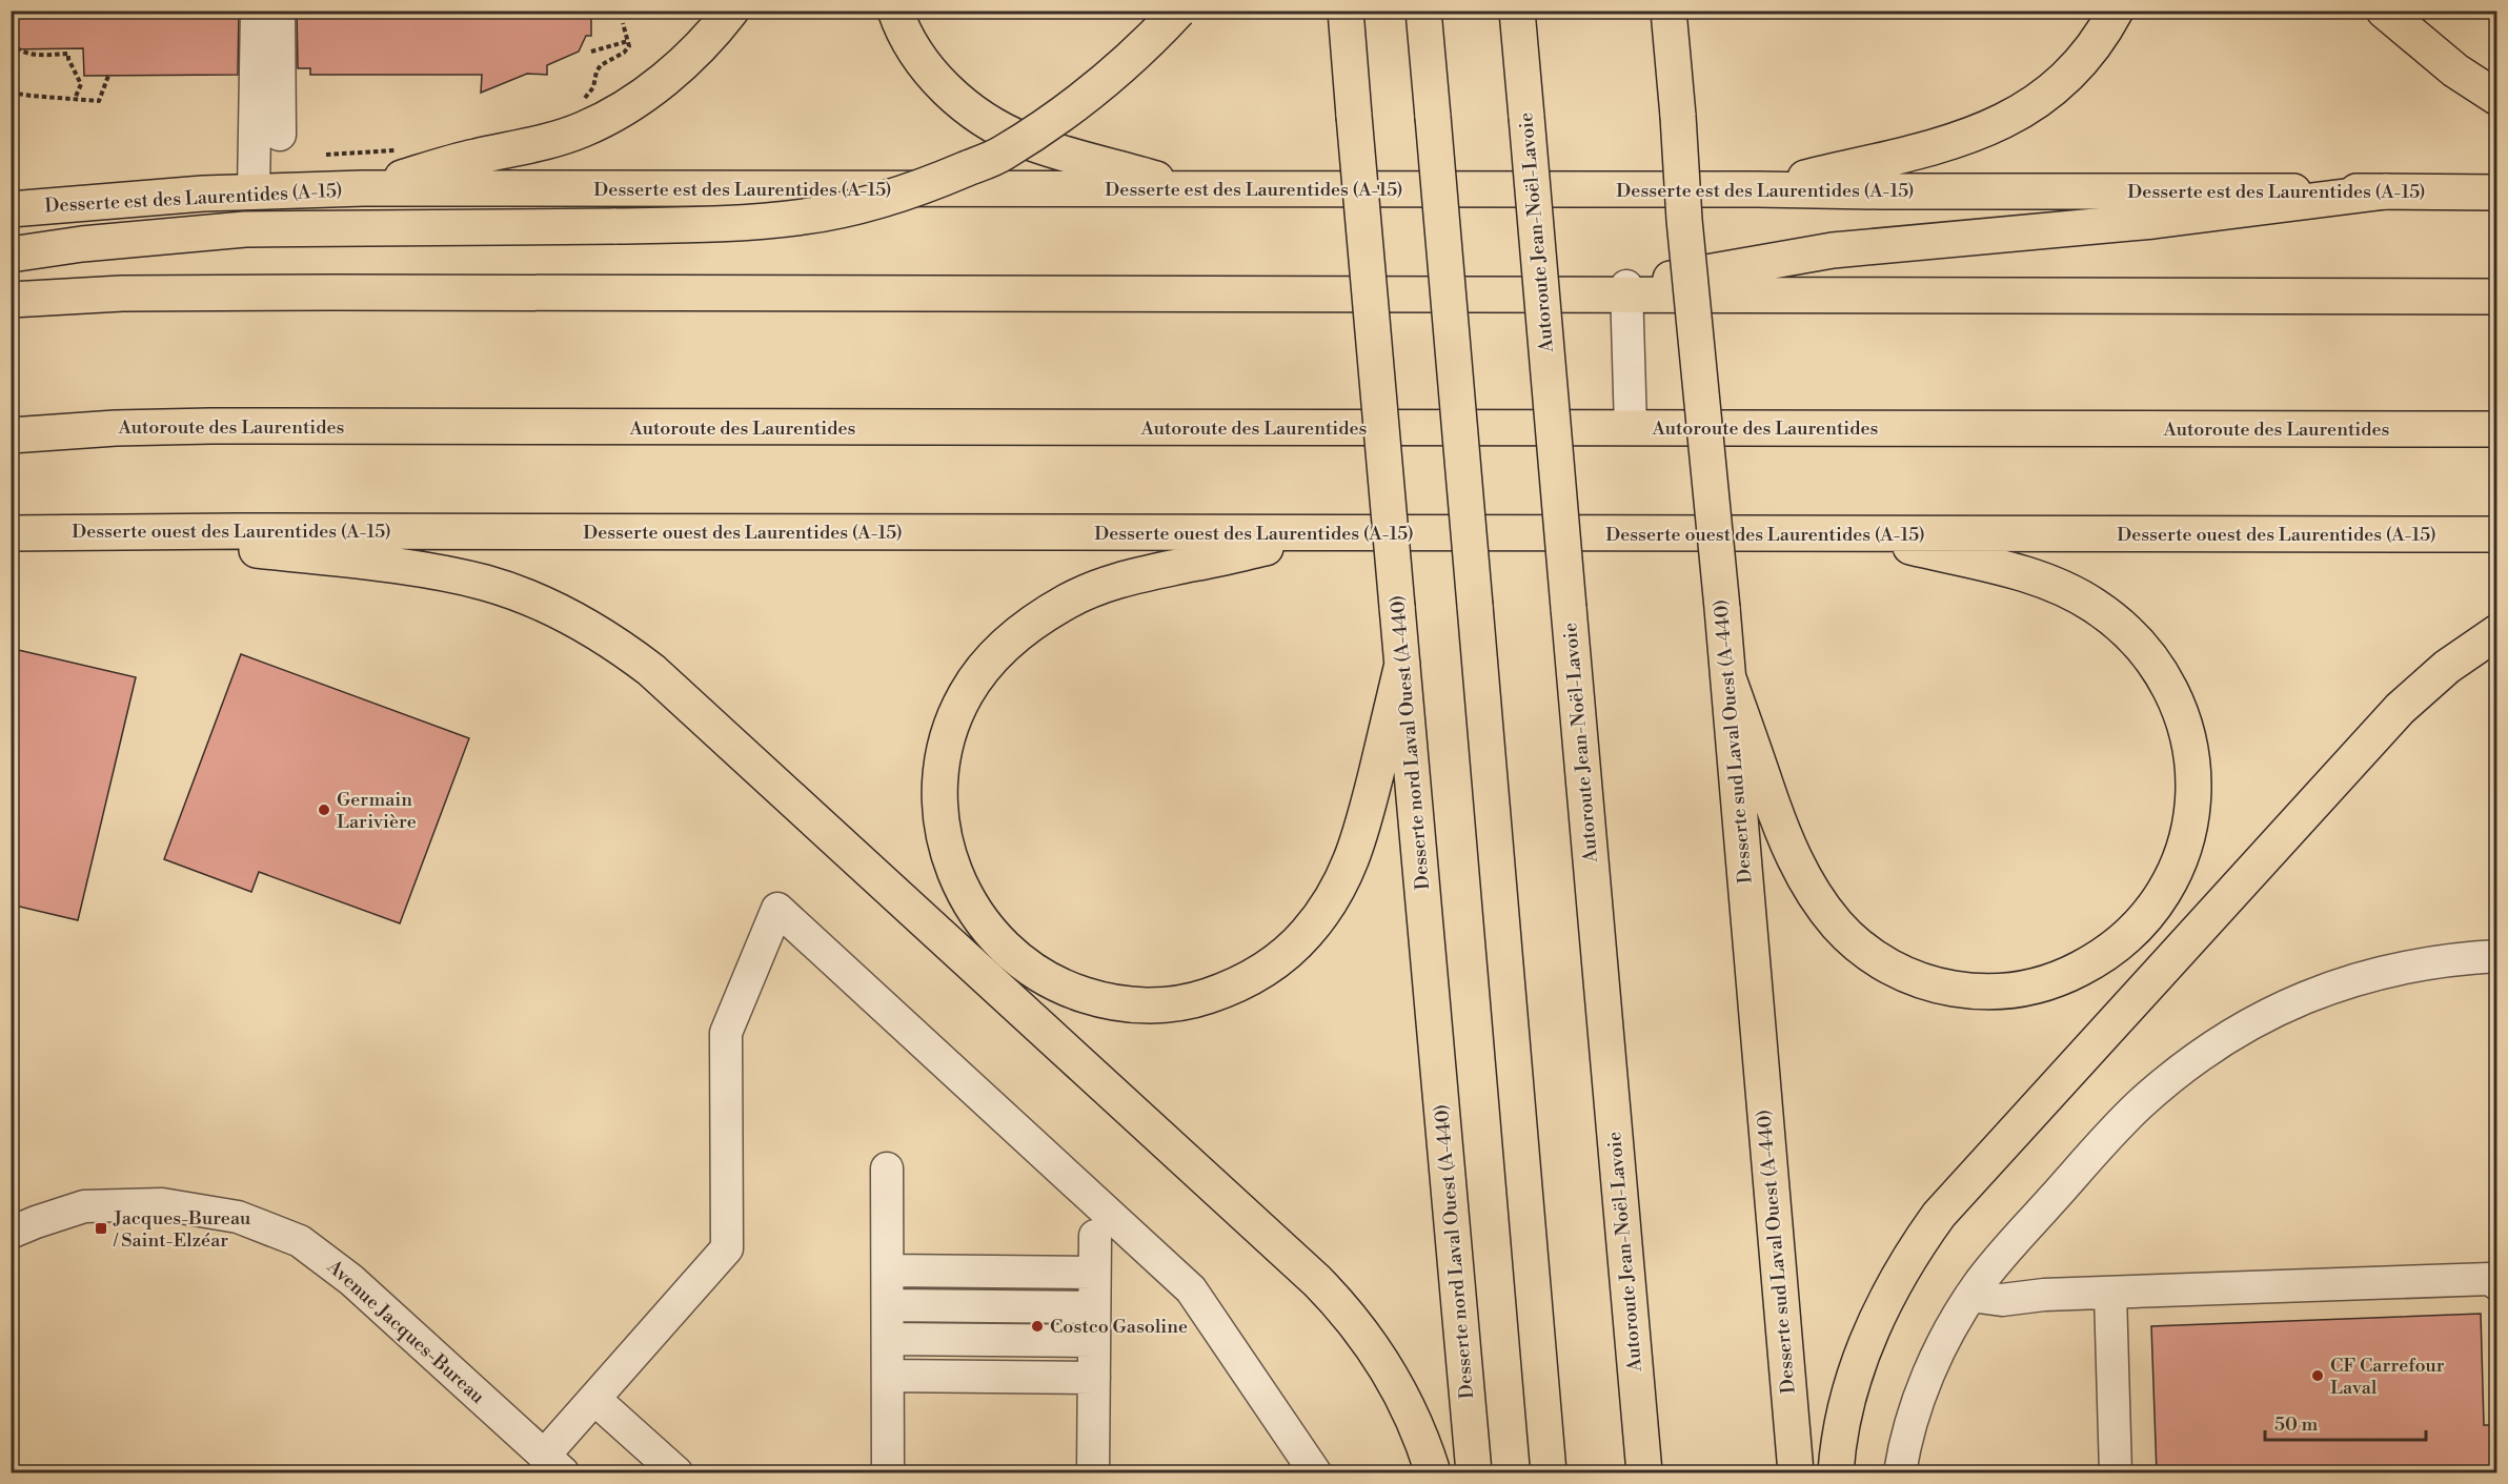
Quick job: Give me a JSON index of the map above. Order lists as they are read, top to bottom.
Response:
{
  "streets": {
    "main road": [
      "Desserte est des Laurentides (A-15)",
      "Autoroute Jean-Noël-Lavoie",
      "Autoroute des Laurentides",
      "Desserte ouest des Laurentides (A-15)",
      "Desserte sud Laval Ouest (A-440)",
      "Desserte nord Laval Ouest (A-440)"
    ],
    "street": ["Avenue Jacques-Bureau"]
  },
  "places": {
    "other": ["Germain Larivière", "Costco Gasoline", "CF Carrefour Laval"],
    "transit": ["Jacques-Bureau / Saint-Elzéar"]
  },
  "scale_bar": "50 m"
}
